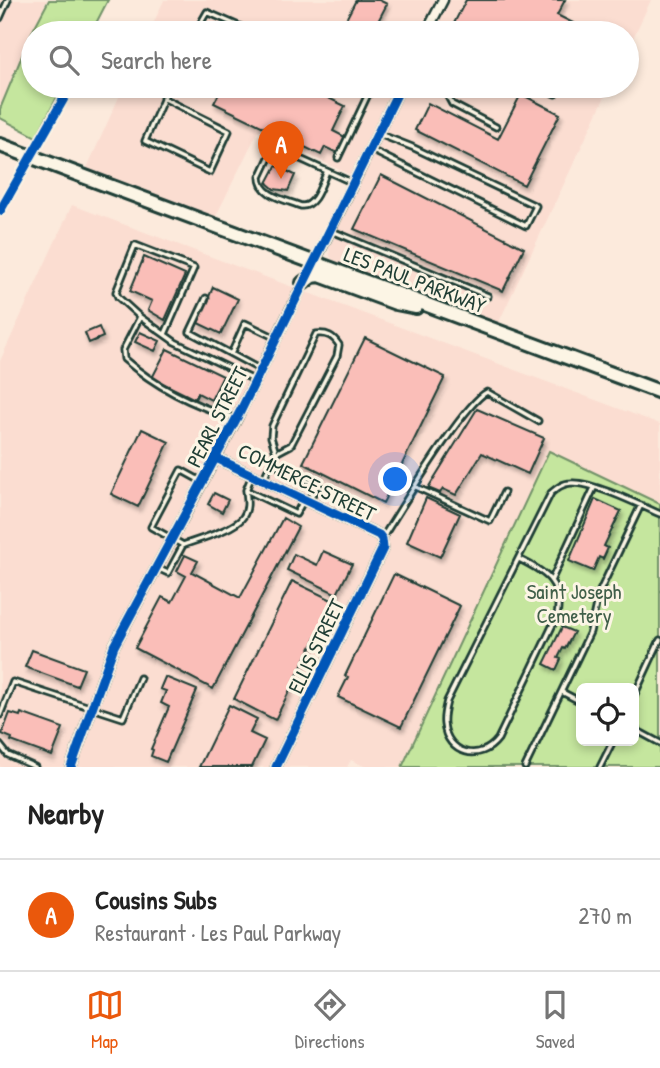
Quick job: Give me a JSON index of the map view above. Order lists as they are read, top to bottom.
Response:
{
  "streets": {
    "main road": ["LES PAUL PARKWAY"],
    "street": ["PEARL STREET", "COMMERCE STREET", "ELLIS STREET"]
  },
  "crossings": [
    ["LES PAUL PARKWAY", "PEARL STREET"],
    ["PEARL STREET", "COMMERCE STREET"],
    ["COMMERCE STREET", "ELLIS STREET"]
  ],
  "parks": ["Saint Joseph Cemetery"],
  "page": {
    "search": "Search here",
    "pins": "A",
    "heading": "Nearby",
    "list": [
      {
        "mark": "A",
        "name": "Cousins Subs",
        "note": "Restaurant · Les Paul Parkway",
        "value": "270 m"
      }
    ],
    "nav": ["Map", "Directions", "Saved"]
  }
}
